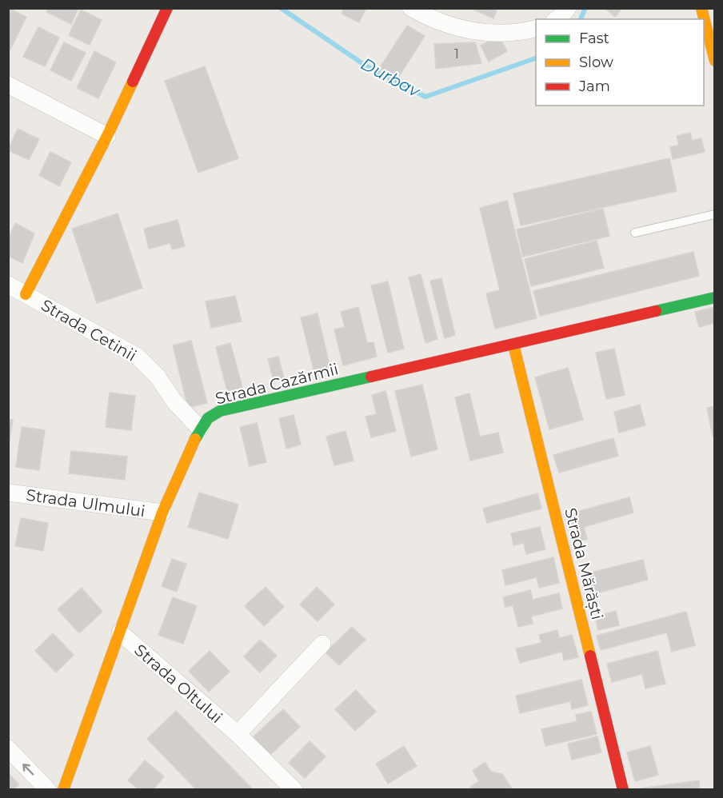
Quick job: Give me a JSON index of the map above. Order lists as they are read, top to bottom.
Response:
{
  "streets": {
    "street": [
      "Strada Cetinii",
      "Strada Cazărmii",
      "Strada Ulmului",
      "Strada Mărăști",
      "Strada Oltului"
    ]
  },
  "crossings": [
    ["Strada Cetinii", "Strada Cazărmii"],
    ["Strada Cazărmii", "Strada Ulmului"],
    ["Strada Cazărmii", "Strada Mărăști"],
    ["Strada Cazărmii", "Strada Oltului"]
  ],
  "water": ["Durbav"],
  "house_numbers": ["1"],
  "legend": ["Fast", "Slow", "Jam"]
}
